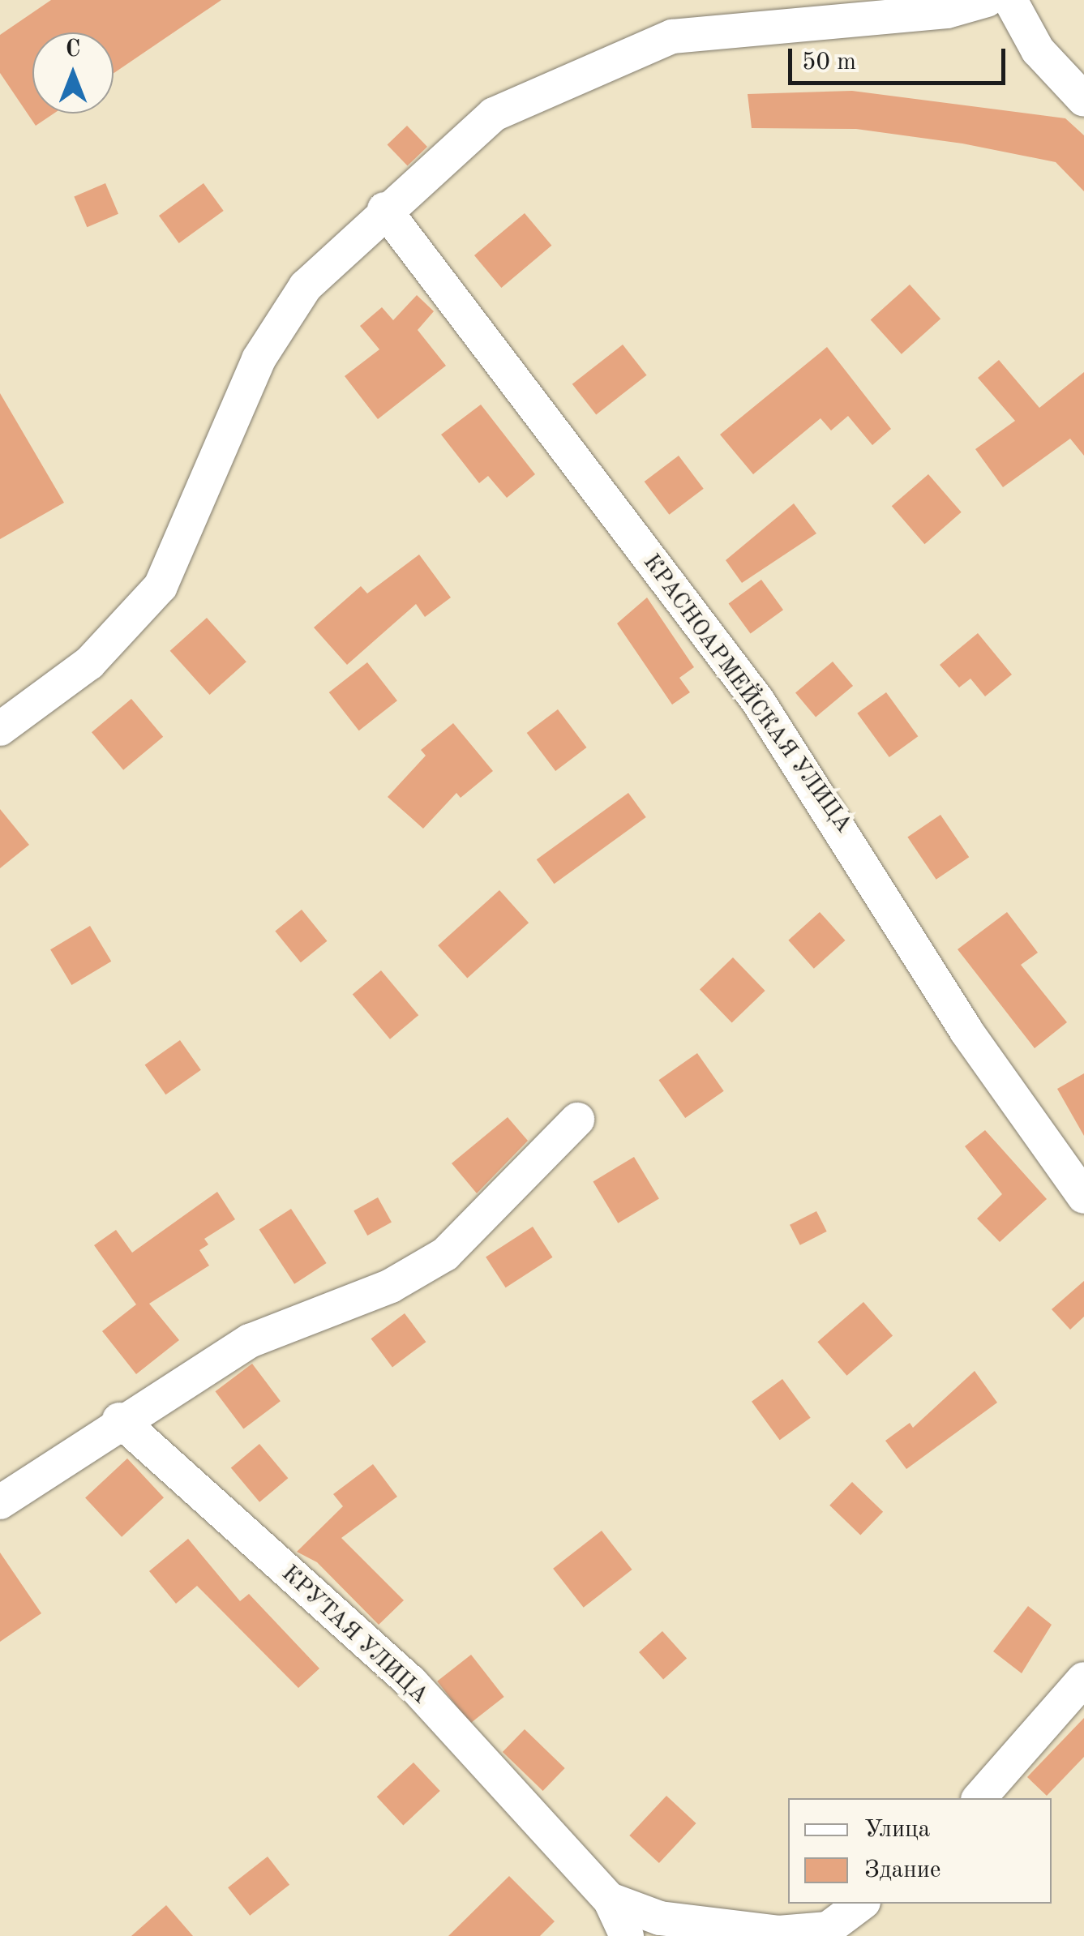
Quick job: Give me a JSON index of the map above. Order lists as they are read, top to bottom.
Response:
{
  "streets": {
    "street": ["КРАСНОАРМЕЙСКАЯ УЛИЦА", "КРУТАЯ УЛИЦА"]
  },
  "legend": ["Улица", "Здание"],
  "scale_bar": "50 m",
  "north": "top"
}
